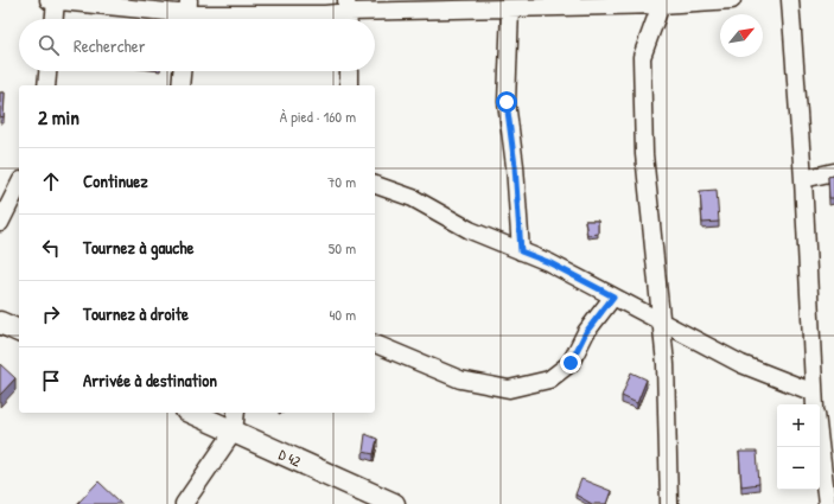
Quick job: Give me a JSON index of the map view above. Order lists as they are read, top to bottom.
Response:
{
  "streets": {
    "street": ["D 42"]
  },
  "north": "top right",
  "page": {
    "search": "Rechercher",
    "heading": ["2 min", "À pied · 160 m"],
    "list": [
      ["Continuez", "70 m"],
      ["Tournez à gauche", "50 m"],
      ["Tournez à droite", "40 m"],
      "Arrivée à destination"
    ],
    "map_buttons": ["+", "−"]
  }
}
